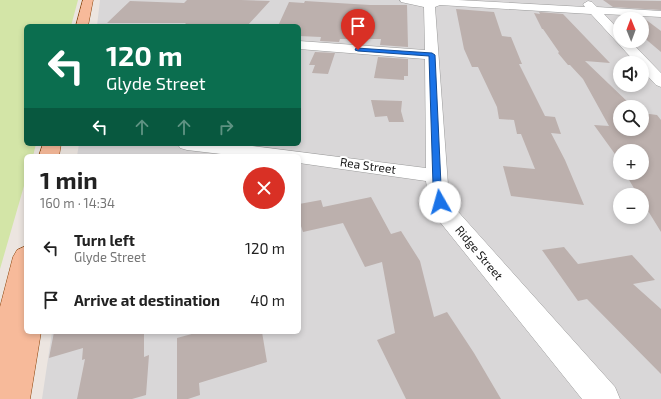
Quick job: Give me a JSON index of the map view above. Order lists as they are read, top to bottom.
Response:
{
  "streets": {
    "street": ["Rea Street", "Ridge Street"]
  },
  "crossings": [
    ["Rea Street", "Ridge Street"]
  ],
  "north": "top",
  "page": {
    "map_buttons": ["+", "−"],
    "turn": ["120 m", "Glyde Street"],
    "heading": ["1 min", "160 m · 14:34"],
    "list": [
      {
        "name": "Turn left",
        "note": "Glyde Street",
        "value": "120 m"
      },
      {
        "name": "Arrive at destination",
        "value": "40 m"
      }
    ]
  }
}
